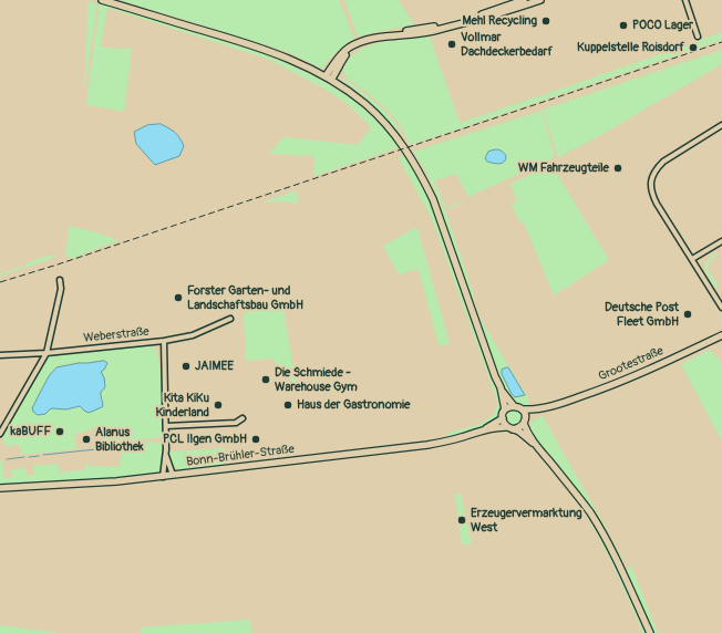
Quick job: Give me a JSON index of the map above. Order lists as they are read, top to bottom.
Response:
{
  "streets": {
    "main road": ["Grootestraße", "Bonn-Brühler-Straße"],
    "street": ["Weberstraße"]
  },
  "crossings": [
    ["Grootestraße", "Bonn-Brühler-Straße"]
  ],
  "places": [
    "Mehl Recycling",
    "POCO Lager",
    "Vollmar Dachdeckerbedarf",
    "Kuppelstelle Roisdorf",
    "WM Fahrzeugteile",
    "Forster Garten- und Landschaftsbau GmbH",
    "Deutsche Post Fleet GmbH",
    "JAIMEE",
    "Die Schmiede - Warehouse Gym",
    "Kita KiKu Kinderland",
    "Haus der Gastronomie",
    "kaBUFF",
    "Alanus Bibliothek",
    "PCL Ilgen GmbH",
    "Erzeugervermarktung West"
  ]
}
